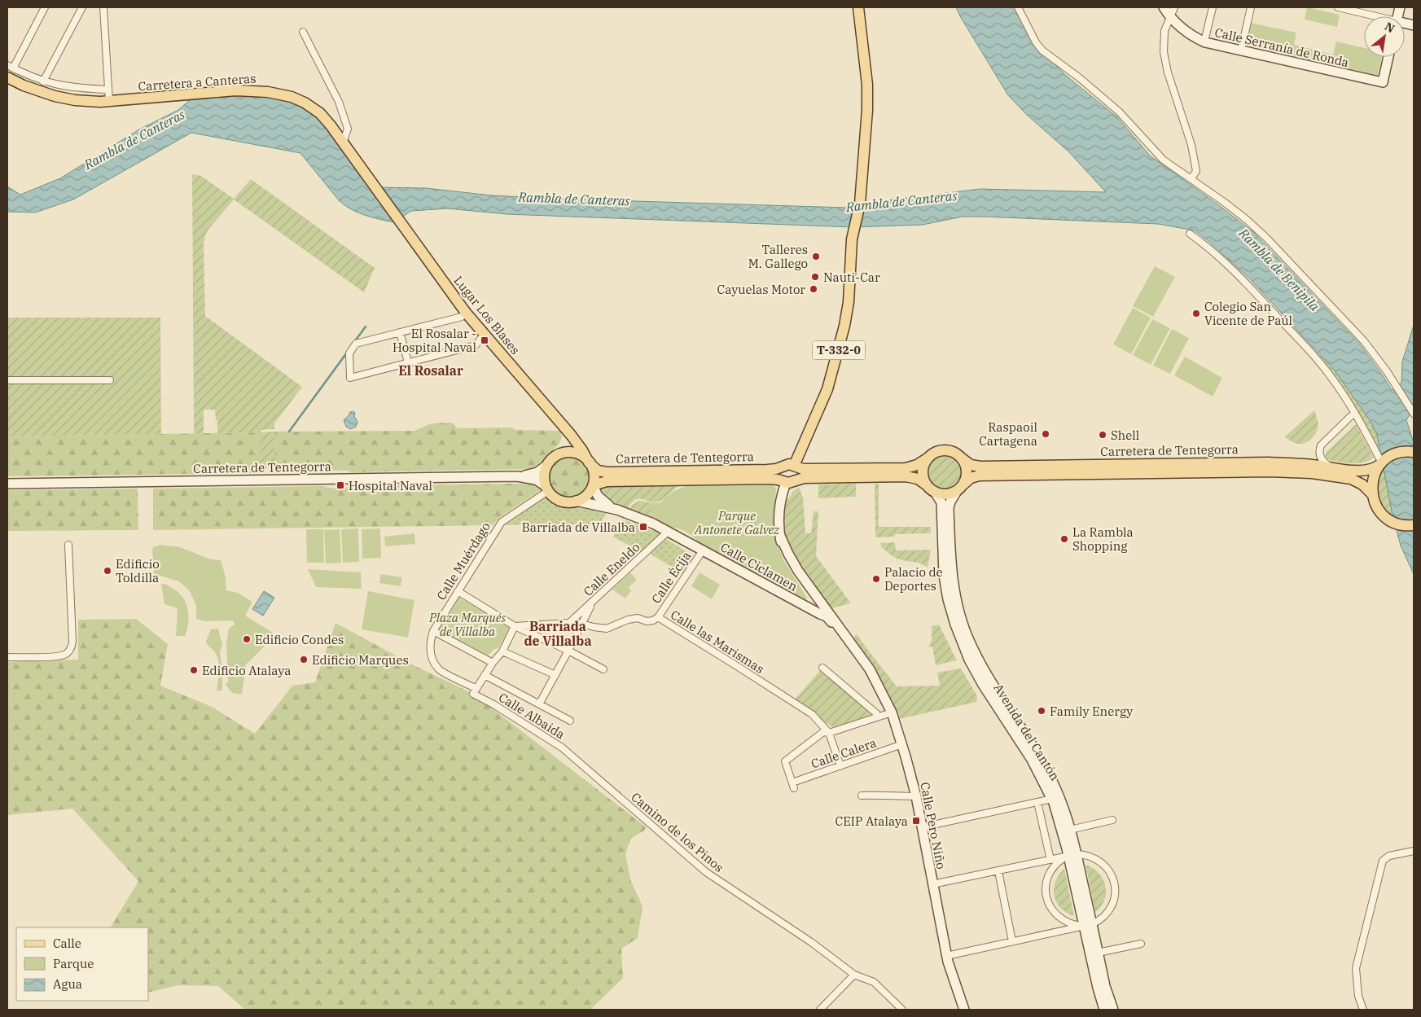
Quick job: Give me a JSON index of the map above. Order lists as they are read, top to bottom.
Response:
{
  "streets": {
    "main road": [
      "Calle Serranía de Ronda",
      "Carretera a Canteras",
      "Lugar Los Blases",
      "T-332-0",
      "Carretera de Tentegorra",
      "Calle Ciclamen",
      "Avenida del Cantón",
      "Calle Pero Niño"
    ],
    "street": [
      "Calle Muérdago",
      "Calle Eneldo",
      "Calle Écija",
      "Calle las Marismas",
      "Calle Albaida",
      "Calle Calera",
      "Camino de los Pinos"
    ]
  },
  "crossings": [
    ["Carretera a Canteras", "Lugar Los Blases"],
    ["Lugar Los Blases", "Carretera de Tentegorra"],
    ["Lugar Los Blases", "Calle Muérdago"],
    ["Lugar Los Blases", "Calle Ciclamen"],
    ["T-332-0", "Carretera de Tentegorra"],
    ["T-332-0", "Calle Pero Niño"],
    ["Carretera de Tentegorra", "Calle Muérdago"],
    ["Carretera de Tentegorra", "Calle Ciclamen"],
    ["Carretera de Tentegorra", "Avenida del Cantón"],
    ["Carretera de Tentegorra", "Calle Pero Niño"],
    ["Calle Muérdago", "Calle Ciclamen"],
    ["Calle Muérdago", "Calle Albaida"],
    ["Calle Ciclamen", "Calle Eneldo"],
    ["Calle Ciclamen", "Calle Écija"],
    ["Calle Ciclamen", "Calle Pero Niño"],
    ["Calle Eneldo", "Calle las Marismas"],
    ["Calle Écija", "Calle las Marismas"],
    ["Calle las Marismas", "Calle Calera"],
    ["Calle Albaida", "Camino de los Pinos"],
    ["Calle Calera", "Calle Pero Niño"]
  ],
  "districts": ["El Rosalar", "Barriada de Villalba"],
  "water": ["Rambla de Canteras", "Rambla de Benipila"],
  "parks": ["Parque Antonete Galvez", "Plaza Marqués de Villalba"],
  "places": {
    "other": [
      "Talleres M. Gallego",
      "Nauti-Car",
      "Cayuelas Motor",
      "Colegio San Vicente de Paúl",
      "Raspaoil Cartagena",
      "Shell",
      "La Rambla Shopping",
      "Edificio Toldilla",
      "Palacio de Deportes",
      "Edificio Condes",
      "Edificio Marques",
      "Edificio Atalaya",
      "Family Energy"
    ],
    "transit": [
      "El Rosalar - Hospital Naval",
      "Hospital Naval",
      "Barriada de Villalba",
      "CEIP Atalaya"
    ]
  },
  "legend": ["Calle", "Parque", "Agua"],
  "north": "top right"
}
